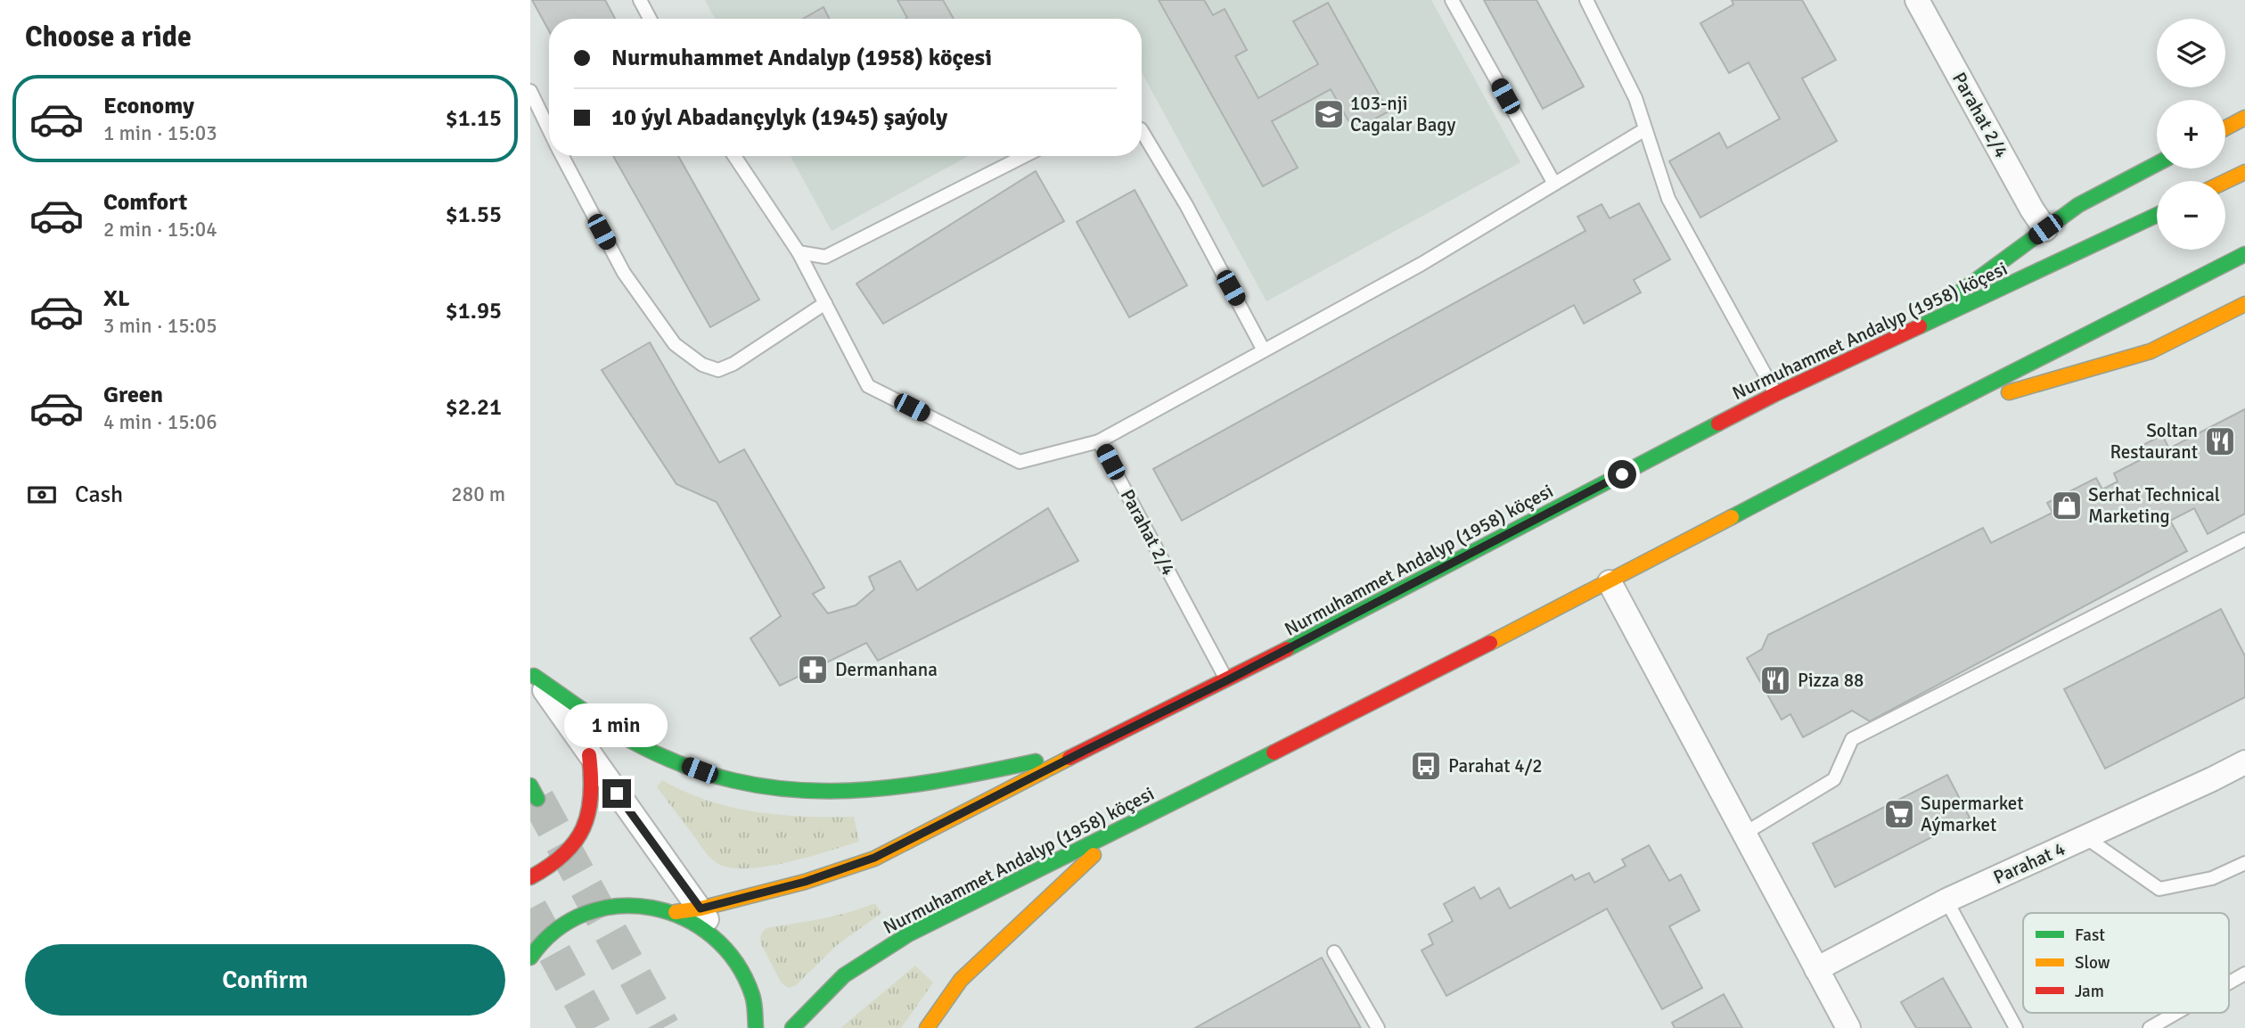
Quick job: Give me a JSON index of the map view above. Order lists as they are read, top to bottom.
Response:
{
  "streets": {
    "main road": ["Nurmuhammet Andalyp (1958) köçesi"],
    "street": ["Parahat 2/4", "Parahat 4"]
  },
  "crossings": [
    ["Parahat 2/4", "Nurmuhammet Andalyp (1958) köçesi"]
  ],
  "places": {
    "school or university": ["103-nji Cagalar Bagy"],
    "restaurant": ["Soltan Restaurant", "Pizza 88"],
    "shop": ["Serhat Technical Marketing"],
    "pharmacy": ["Dermanhana"],
    "bus stop": ["Parahat 4/2"],
    "supermarket": ["Supermarket Aýmarket"]
  },
  "legend": ["Fast", "Slow", "Jam"],
  "page": {
    "heading": "Choose a ride",
    "map_buttons": ["+", "−"],
    "banner": ["Nurmuhammet Andalyp (1958) köçesi", "10 ýyl Abadançylyk (1945) şaýoly"],
    "list": [
      {
        "name": "Economy",
        "note": "1 min · 15:03",
        "value": "$1.15"
      },
      {
        "name": "Comfort",
        "note": "2 min · 15:04",
        "value": "$1.55"
      },
      {
        "name": "XL",
        "note": "3 min · 15:05",
        "value": "$1.95"
      },
      {
        "name": "Green",
        "note": "4 min · 15:06",
        "value": "$2.21"
      }
    ],
    "pay": ["Cash", "280 m"],
    "bubble": "1 min",
    "buttons": "Confirm"
  }
}
